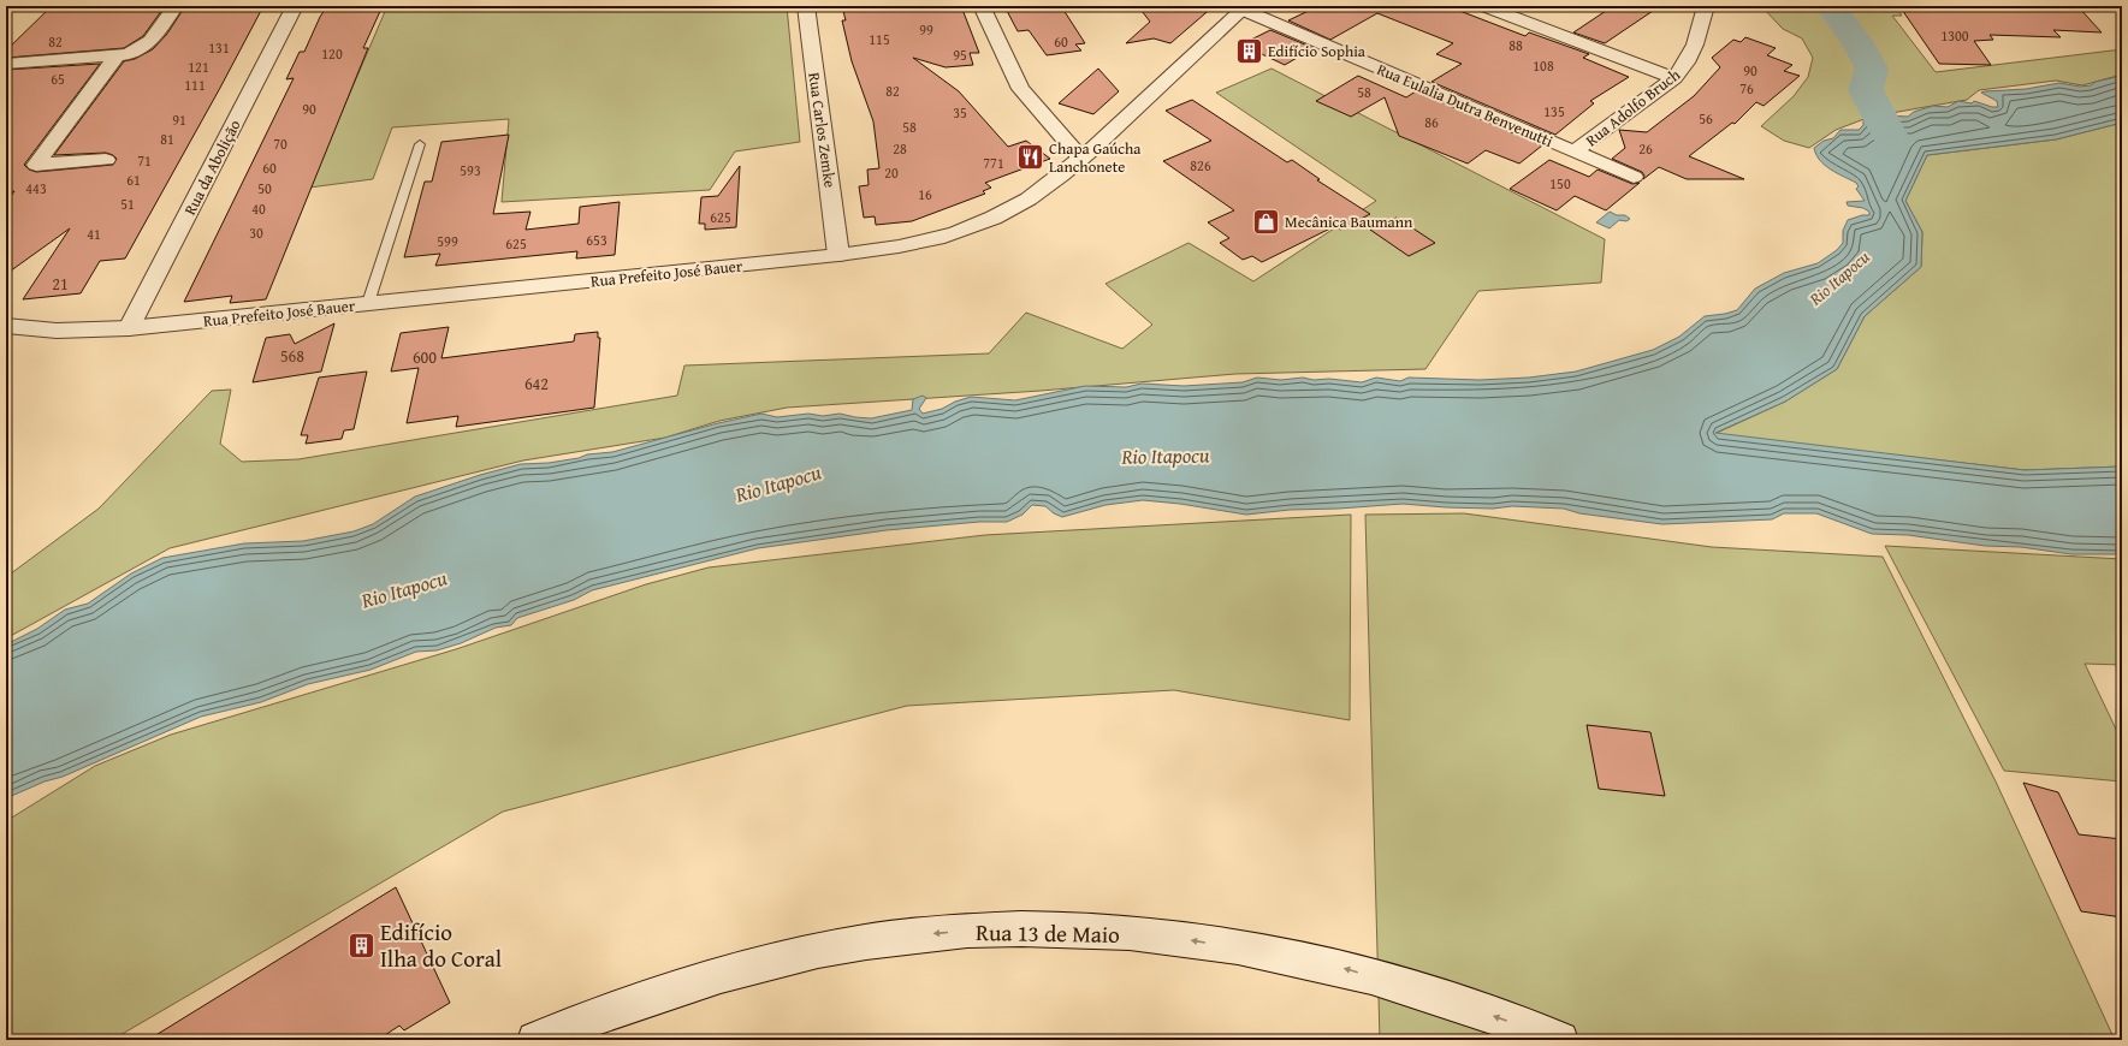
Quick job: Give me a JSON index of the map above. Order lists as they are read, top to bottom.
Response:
{
  "streets": {
    "street": [
      "Rua Eulalia Dutra Benvenutti",
      "Rua Adolfo Bruch",
      "Rua Carlos Zemke",
      "Rua da Abolição",
      "Rua Prefeito José Bauer",
      "Rua 13 de Maio"
    ]
  },
  "crossings": [
    ["Rua Eulalia Dutra Benvenutti", "Rua Adolfo Bruch"],
    ["Rua Eulalia Dutra Benvenutti", "Rua Prefeito José Bauer"],
    ["Rua Carlos Zemke", "Rua Prefeito José Bauer"],
    ["Rua da Abolição", "Rua Prefeito José Bauer"]
  ],
  "one_way": ["Rua 13 de Maio"],
  "water": ["Rio Itapocu"],
  "places": {
    "building": ["Edifício Sophia", "Edifício Ilha do Coral"],
    "restaurant": ["Chapa Gaúcha Lanchonete"],
    "shop": ["Mecânica Baumann"]
  },
  "house_numbers": [
    "99",
    "1300",
    "115",
    "82",
    "60",
    "88",
    "131",
    "120",
    "95",
    "108",
    "121",
    "90",
    "65",
    "111",
    "76",
    "82",
    "58",
    "90",
    "135",
    "35",
    "56",
    "91",
    "86",
    "58",
    "81",
    "70",
    "28",
    "26",
    "71",
    "771",
    "826",
    "60",
    "593",
    "20",
    "61",
    "150",
    "443",
    "50",
    "16",
    "51",
    "40",
    "625",
    "30",
    "41",
    "653",
    "599",
    "625",
    "21",
    "568",
    "600",
    "642"
  ]
}
